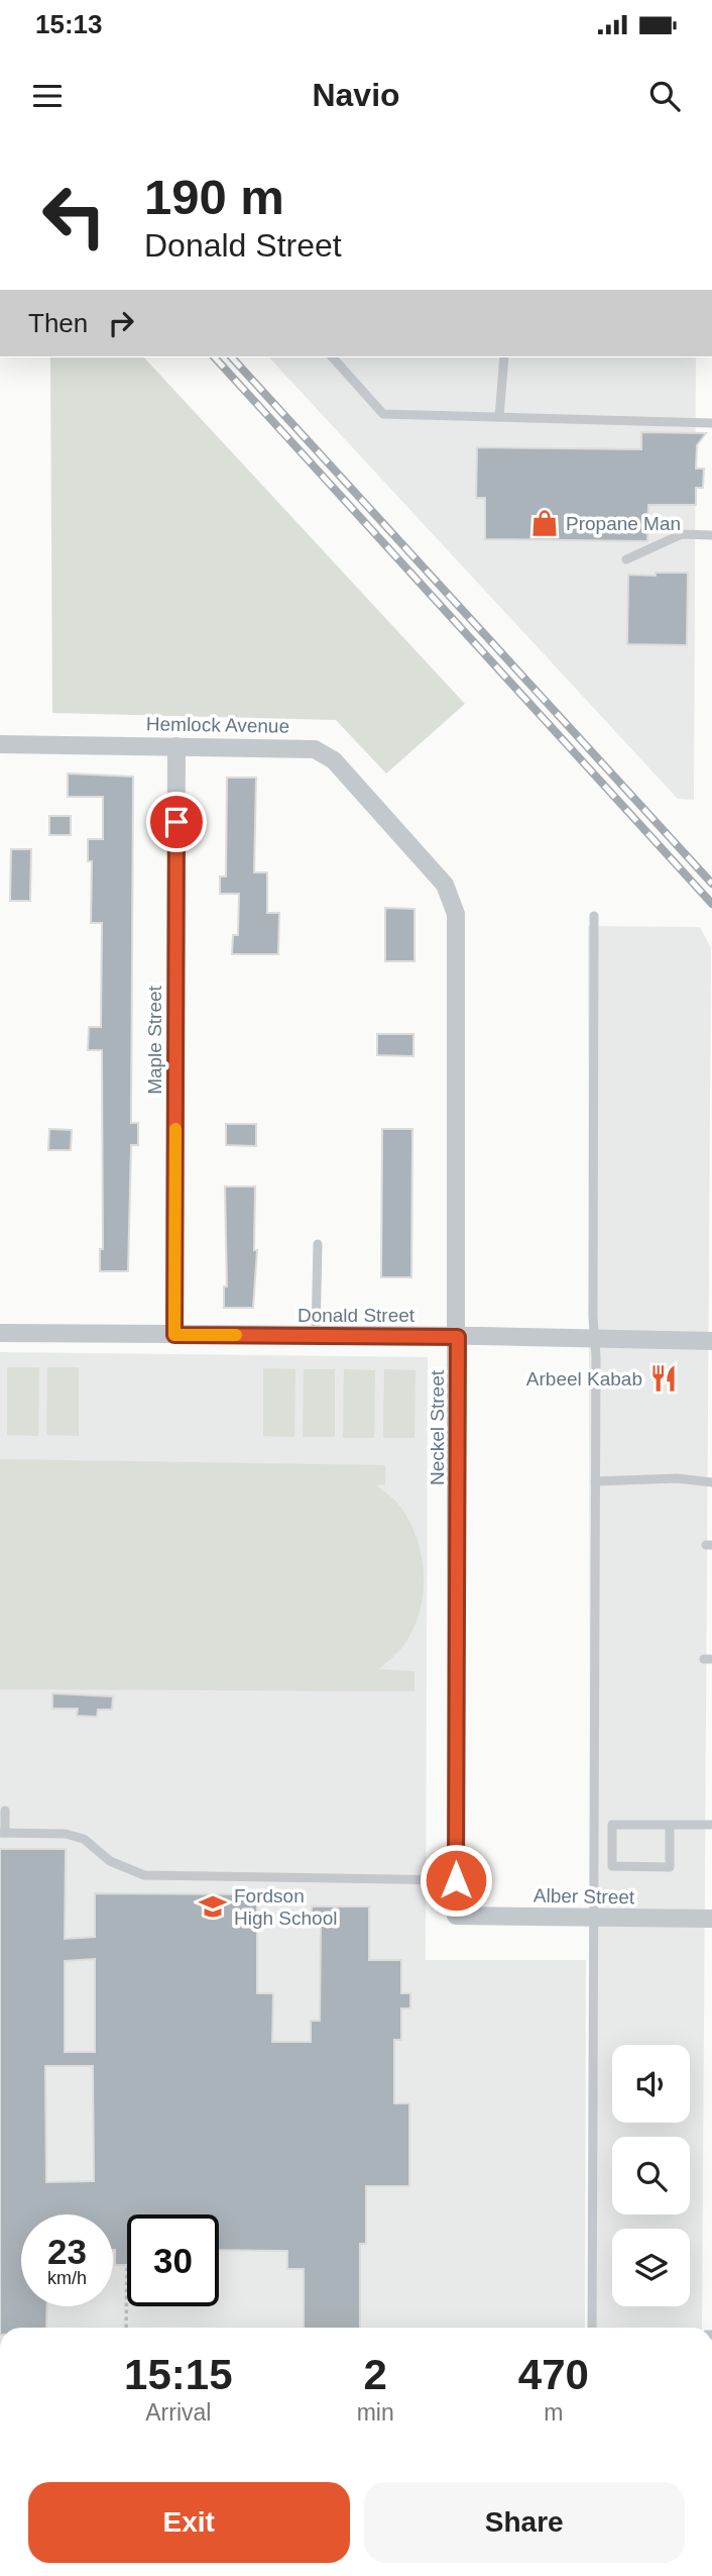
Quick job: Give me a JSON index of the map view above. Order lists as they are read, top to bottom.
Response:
{
  "streets": {
    "street": [
      "Hemlock Avenue",
      "Maple Street",
      "Donald Street",
      "Neckel Street",
      "Alber Street"
    ]
  },
  "crossings": [
    ["Hemlock Avenue", "Maple Street"],
    ["Hemlock Avenue", "Neckel Street"],
    ["Maple Street", "Donald Street"],
    ["Donald Street", "Neckel Street"],
    ["Neckel Street", "Alber Street"]
  ],
  "places": {
    "shop": ["Propane Man"],
    "restaurant": ["Arbeel Kabab"],
    "school or university": ["Fordson High School"]
  },
  "page": {
    "status": "15:13",
    "header": "Navio",
    "turn": ["190 m", "Donald Street"],
    "then": "Then",
    "speed": "23 km/h",
    "limit": "30",
    "eta": [
      "15:15",
      "Arrival",
      "2",
      "min",
      "470",
      "m"
    ],
    "buttons": ["Exit", "Share"]
  }
}
